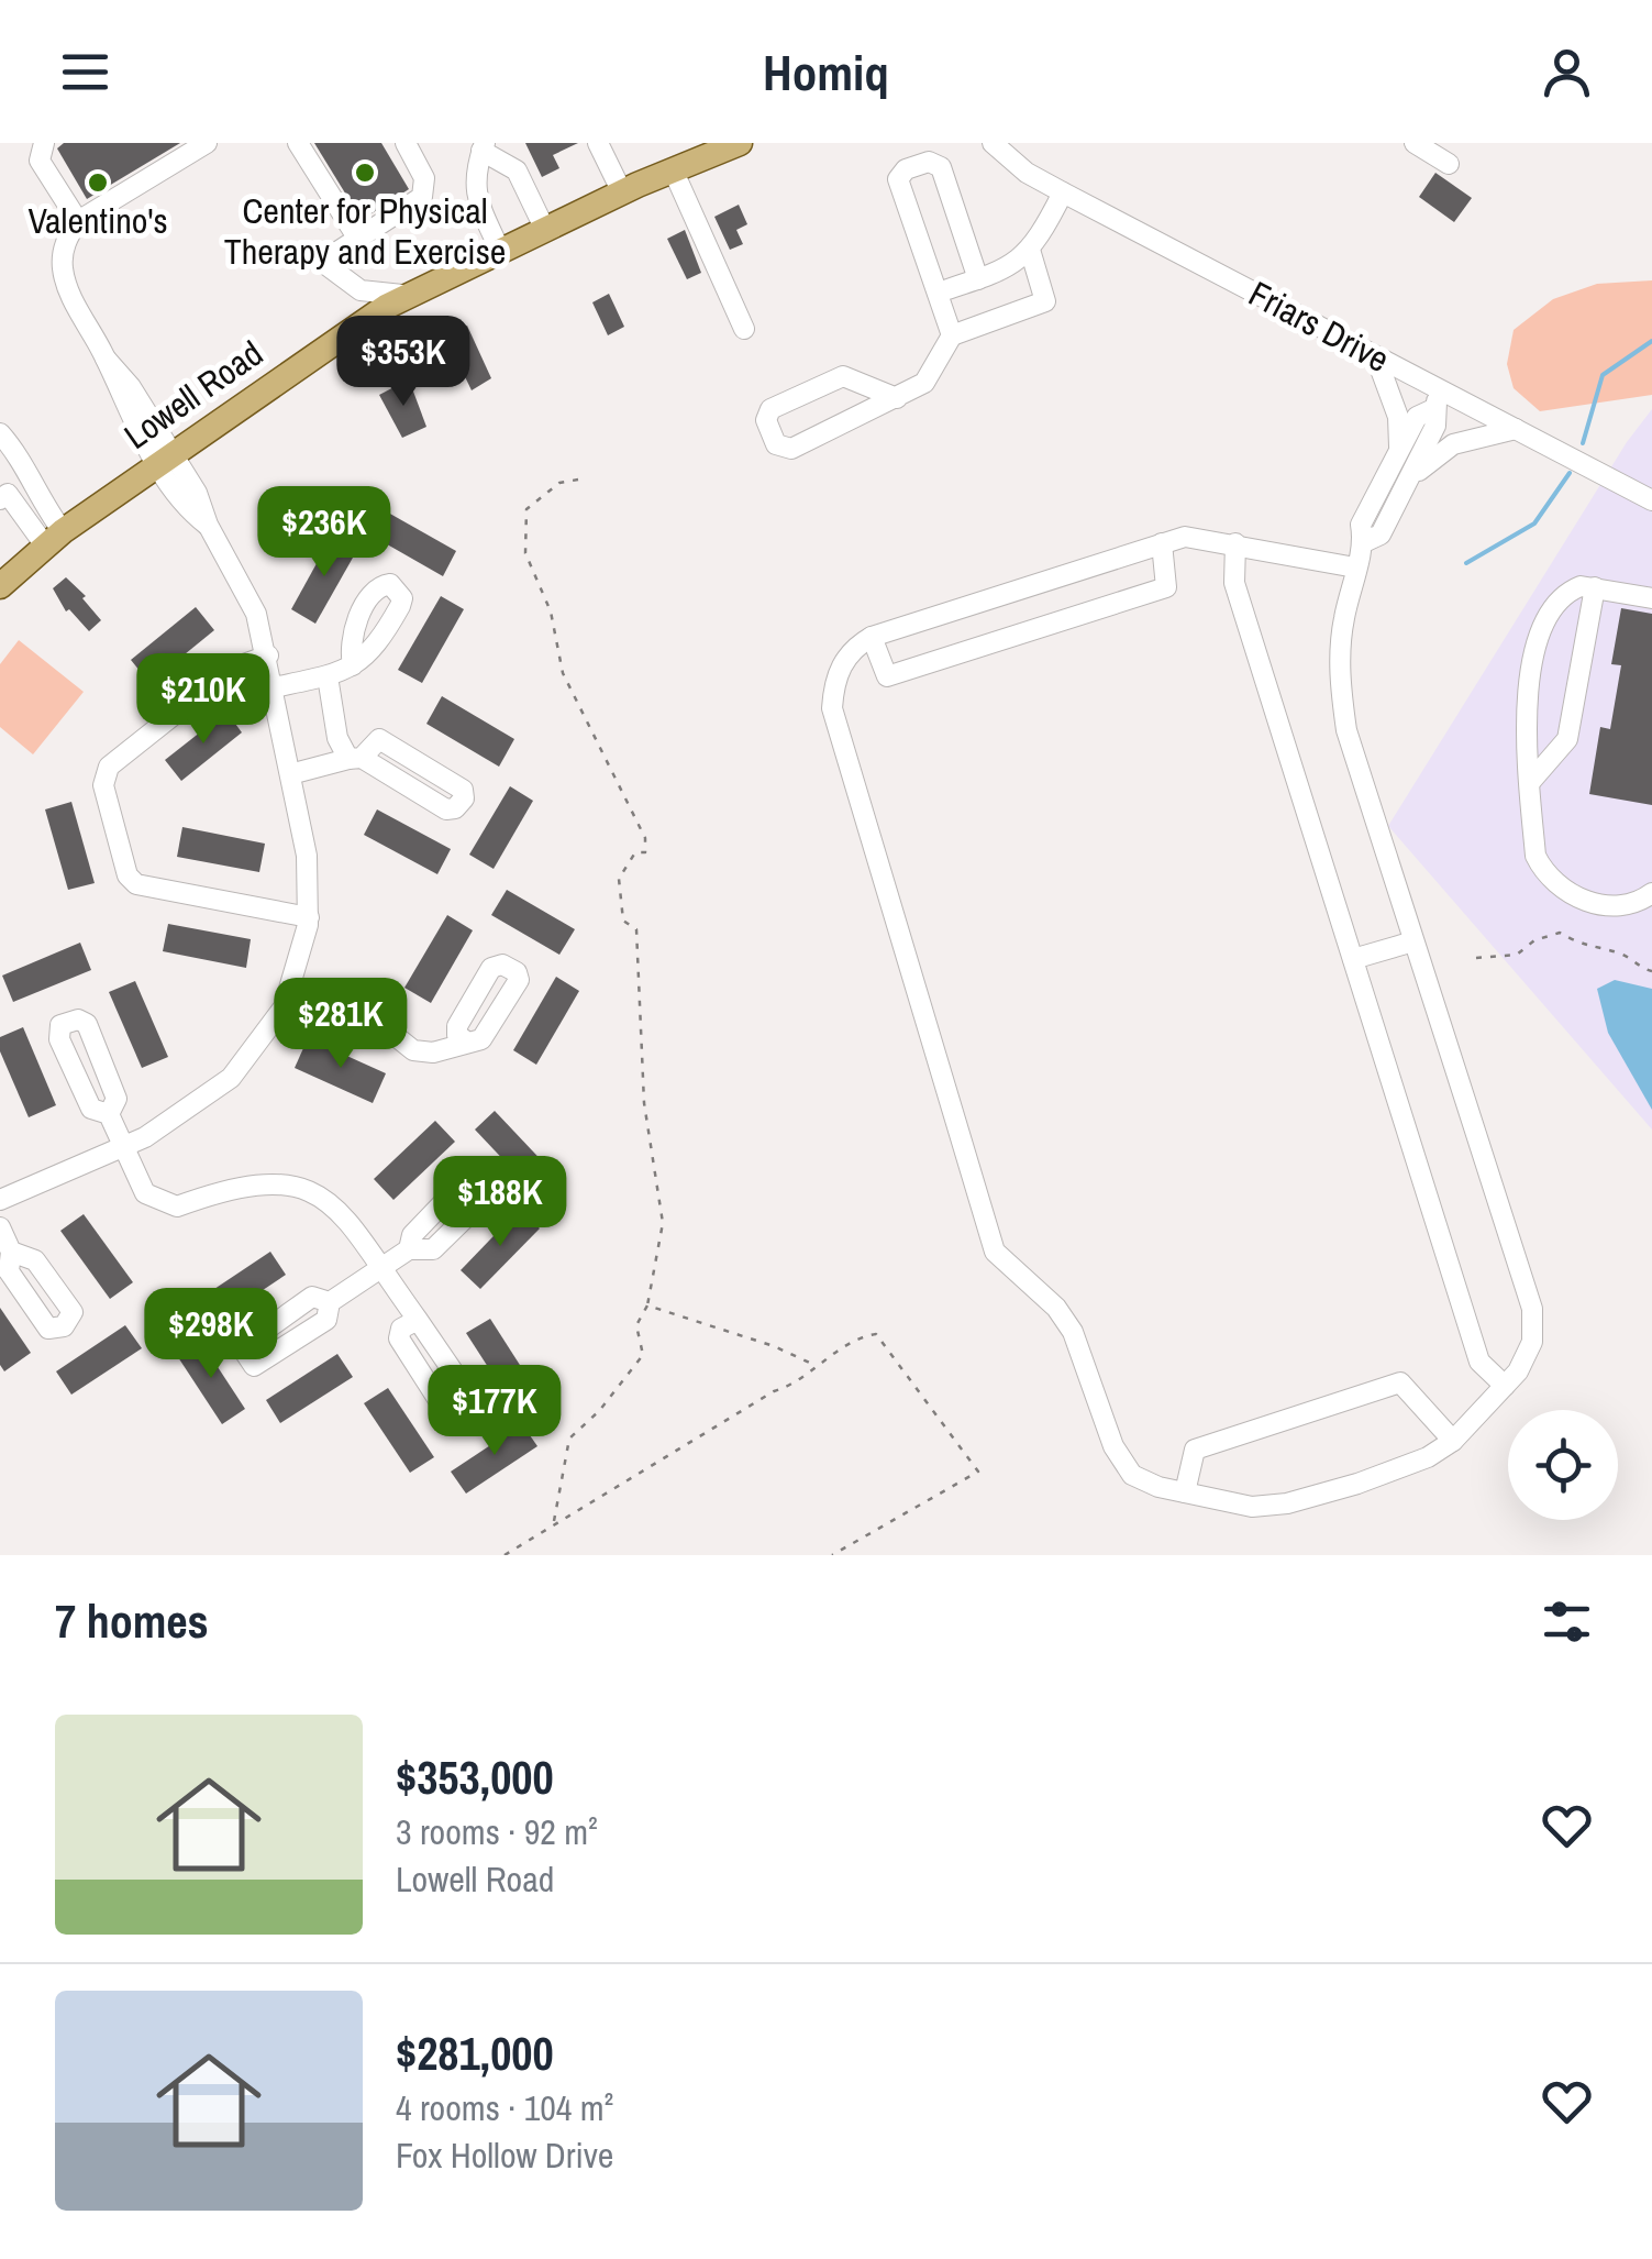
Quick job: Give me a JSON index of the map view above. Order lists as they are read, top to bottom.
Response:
{
  "streets": {
    "main road": ["Lowell Road"],
    "street": ["Friars Drive"]
  },
  "places": ["Center for Physical Therapy and Exercise", "Valentino's"],
  "page": {
    "header": "Homiq",
    "price": [
      "$353K",
      "$236K",
      "$210K",
      "$281K",
      "$188K",
      "$298K",
      "$177K"
    ],
    "heading": "7 homes",
    "list": [
      {
        "name": "$353,000",
        "note": "3 rooms · 92 m² · Lowell Road"
      },
      {
        "name": "$281,000",
        "note": "4 rooms · 104 m² · Fox Hollow Drive"
      }
    ]
  }
}
